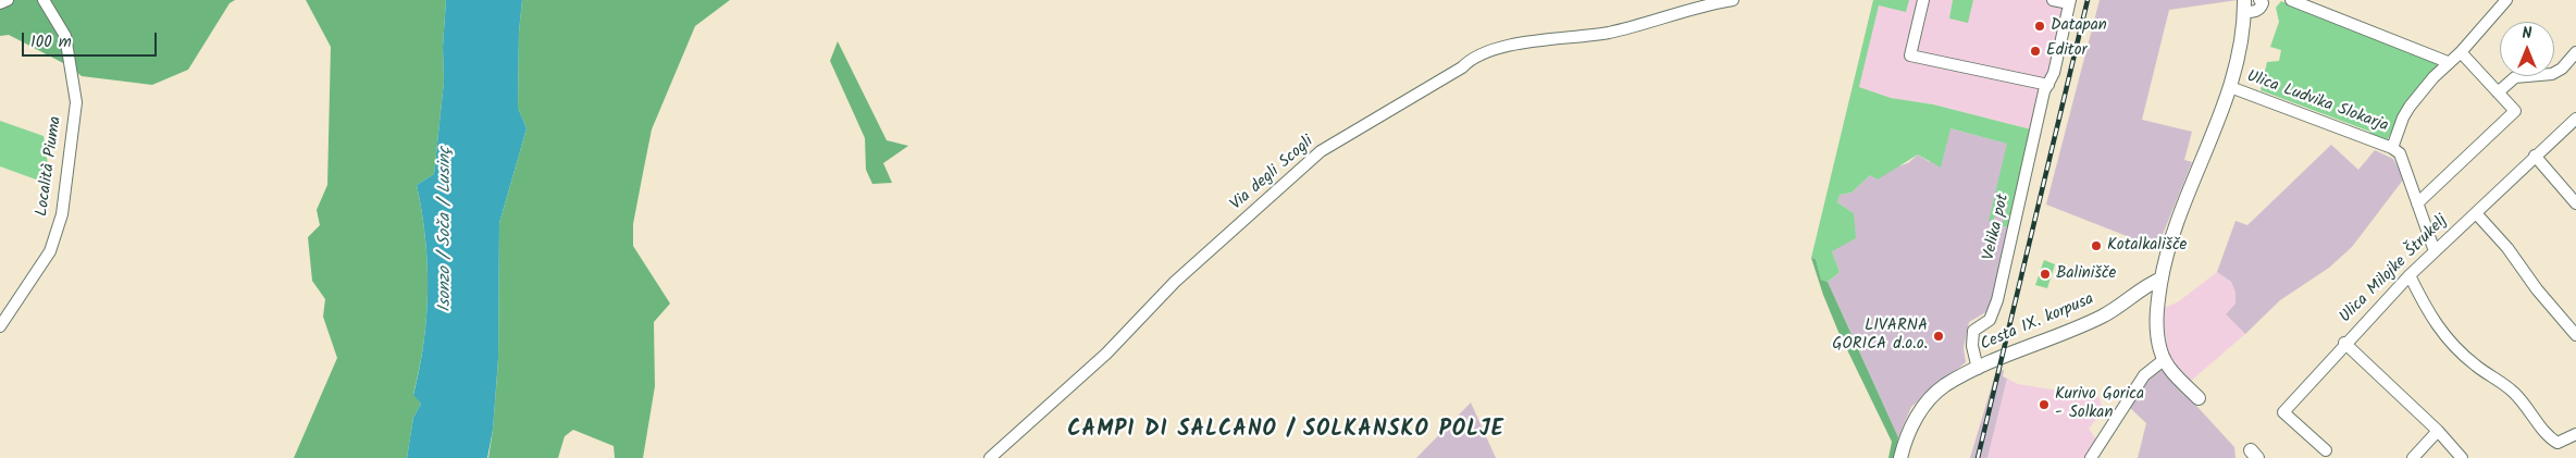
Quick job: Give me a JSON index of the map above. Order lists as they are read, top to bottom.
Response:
{
  "streets": {
    "main road": ["Cesta IX. korpusa"],
    "street": [
      "Ulica Ludvika Slokarja",
      "Località Piuma",
      "Via degli Scogli",
      "Velika pot",
      "Ulica Milojke Štrukelj"
    ]
  },
  "crossings": [
    ["Velika pot", "Cesta IX. korpusa"]
  ],
  "districts": ["CAMPI DI SALCANO / SOLKANSKO POLJE"],
  "water": ["Isonzo / Soča / Lusinç"],
  "places": [
    "Datapan",
    "Editor",
    "Kotalkališče",
    "Balinišče",
    "LIVARNA GORICA d.o.o.",
    "Kurivo Gorica - Solkan"
  ],
  "scale_bar": "100 m",
  "north": "top"
}
